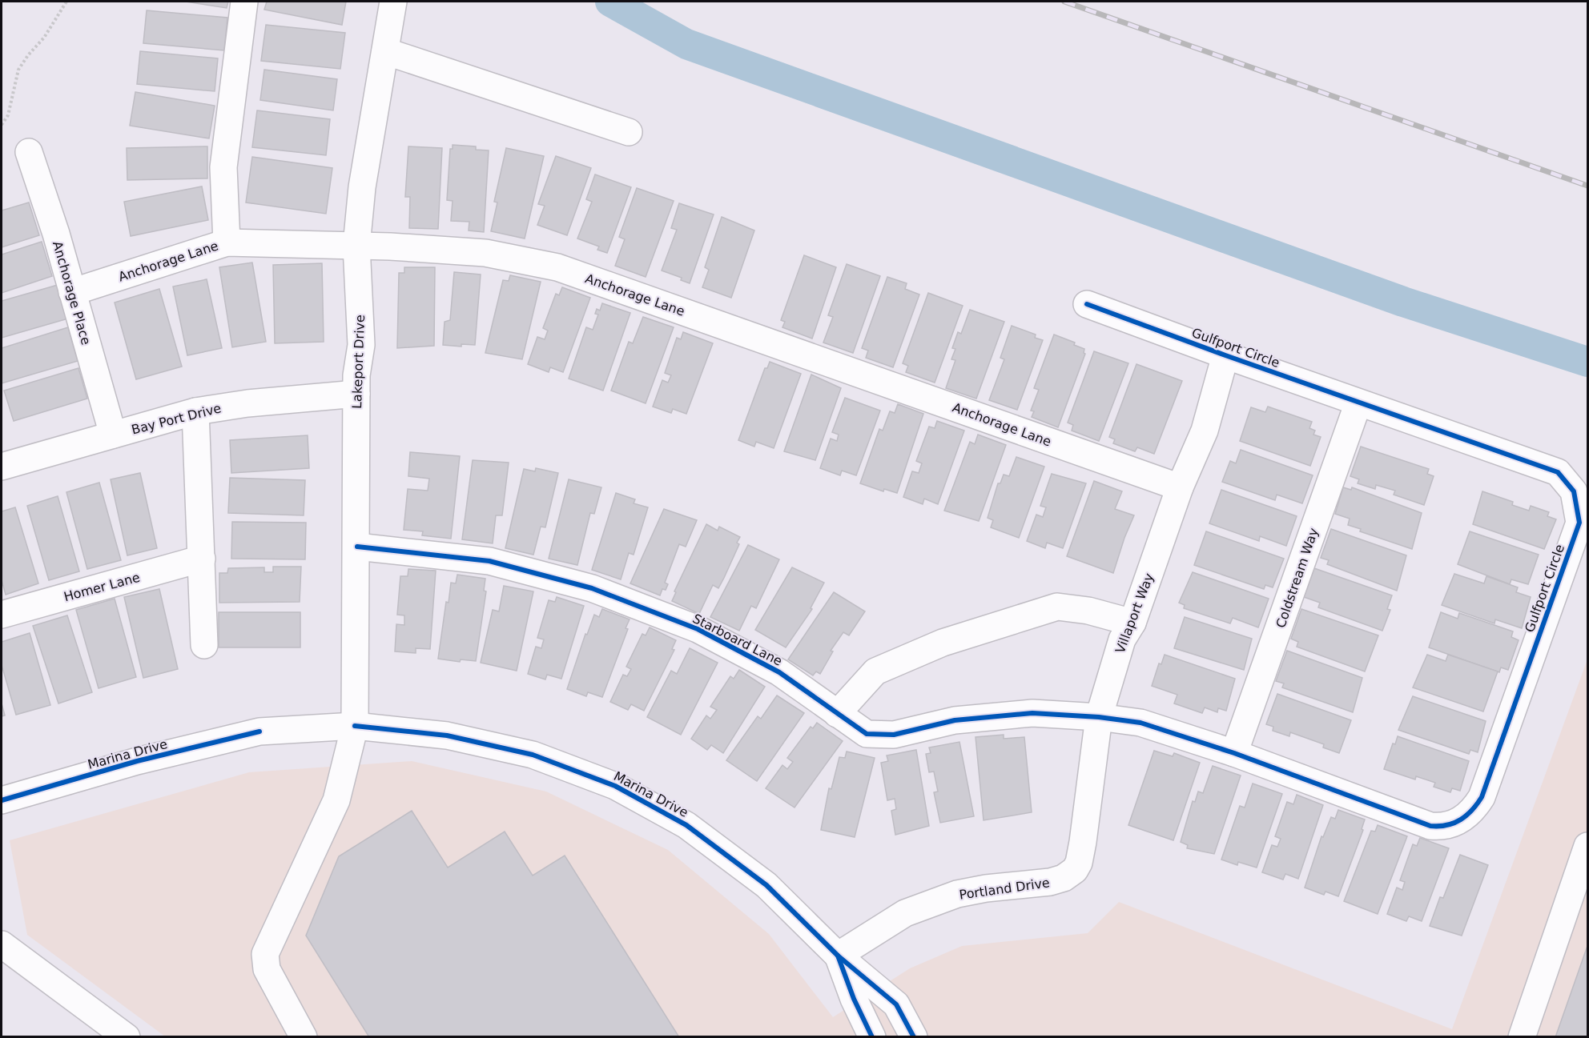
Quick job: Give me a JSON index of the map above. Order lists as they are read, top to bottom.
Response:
{
  "streets": {
    "street": [
      "Anchorage Lane",
      "Anchorage Place",
      "Gulfport Circle",
      "Lakeport Drive",
      "Bay Port Drive",
      "Coldstream Way",
      "Homer Lane",
      "Villaport Way",
      "Starboard Lane",
      "Marina Drive",
      "Portland Drive"
    ]
  },
  "crossings": [
    ["Anchorage Lane", "Anchorage Place"],
    ["Anchorage Lane", "Lakeport Drive"],
    ["Anchorage Lane", "Villaport Way"],
    ["Anchorage Place", "Bay Port Drive"],
    ["Gulfport Circle", "Coldstream Way"],
    ["Gulfport Circle", "Villaport Way"],
    ["Gulfport Circle", "Starboard Lane"],
    ["Lakeport Drive", "Bay Port Drive"],
    ["Lakeport Drive", "Starboard Lane"],
    ["Lakeport Drive", "Marina Drive"],
    ["Villaport Way", "Starboard Lane"],
    ["Villaport Way", "Portland Drive"],
    ["Marina Drive", "Portland Drive"]
  ]
}
